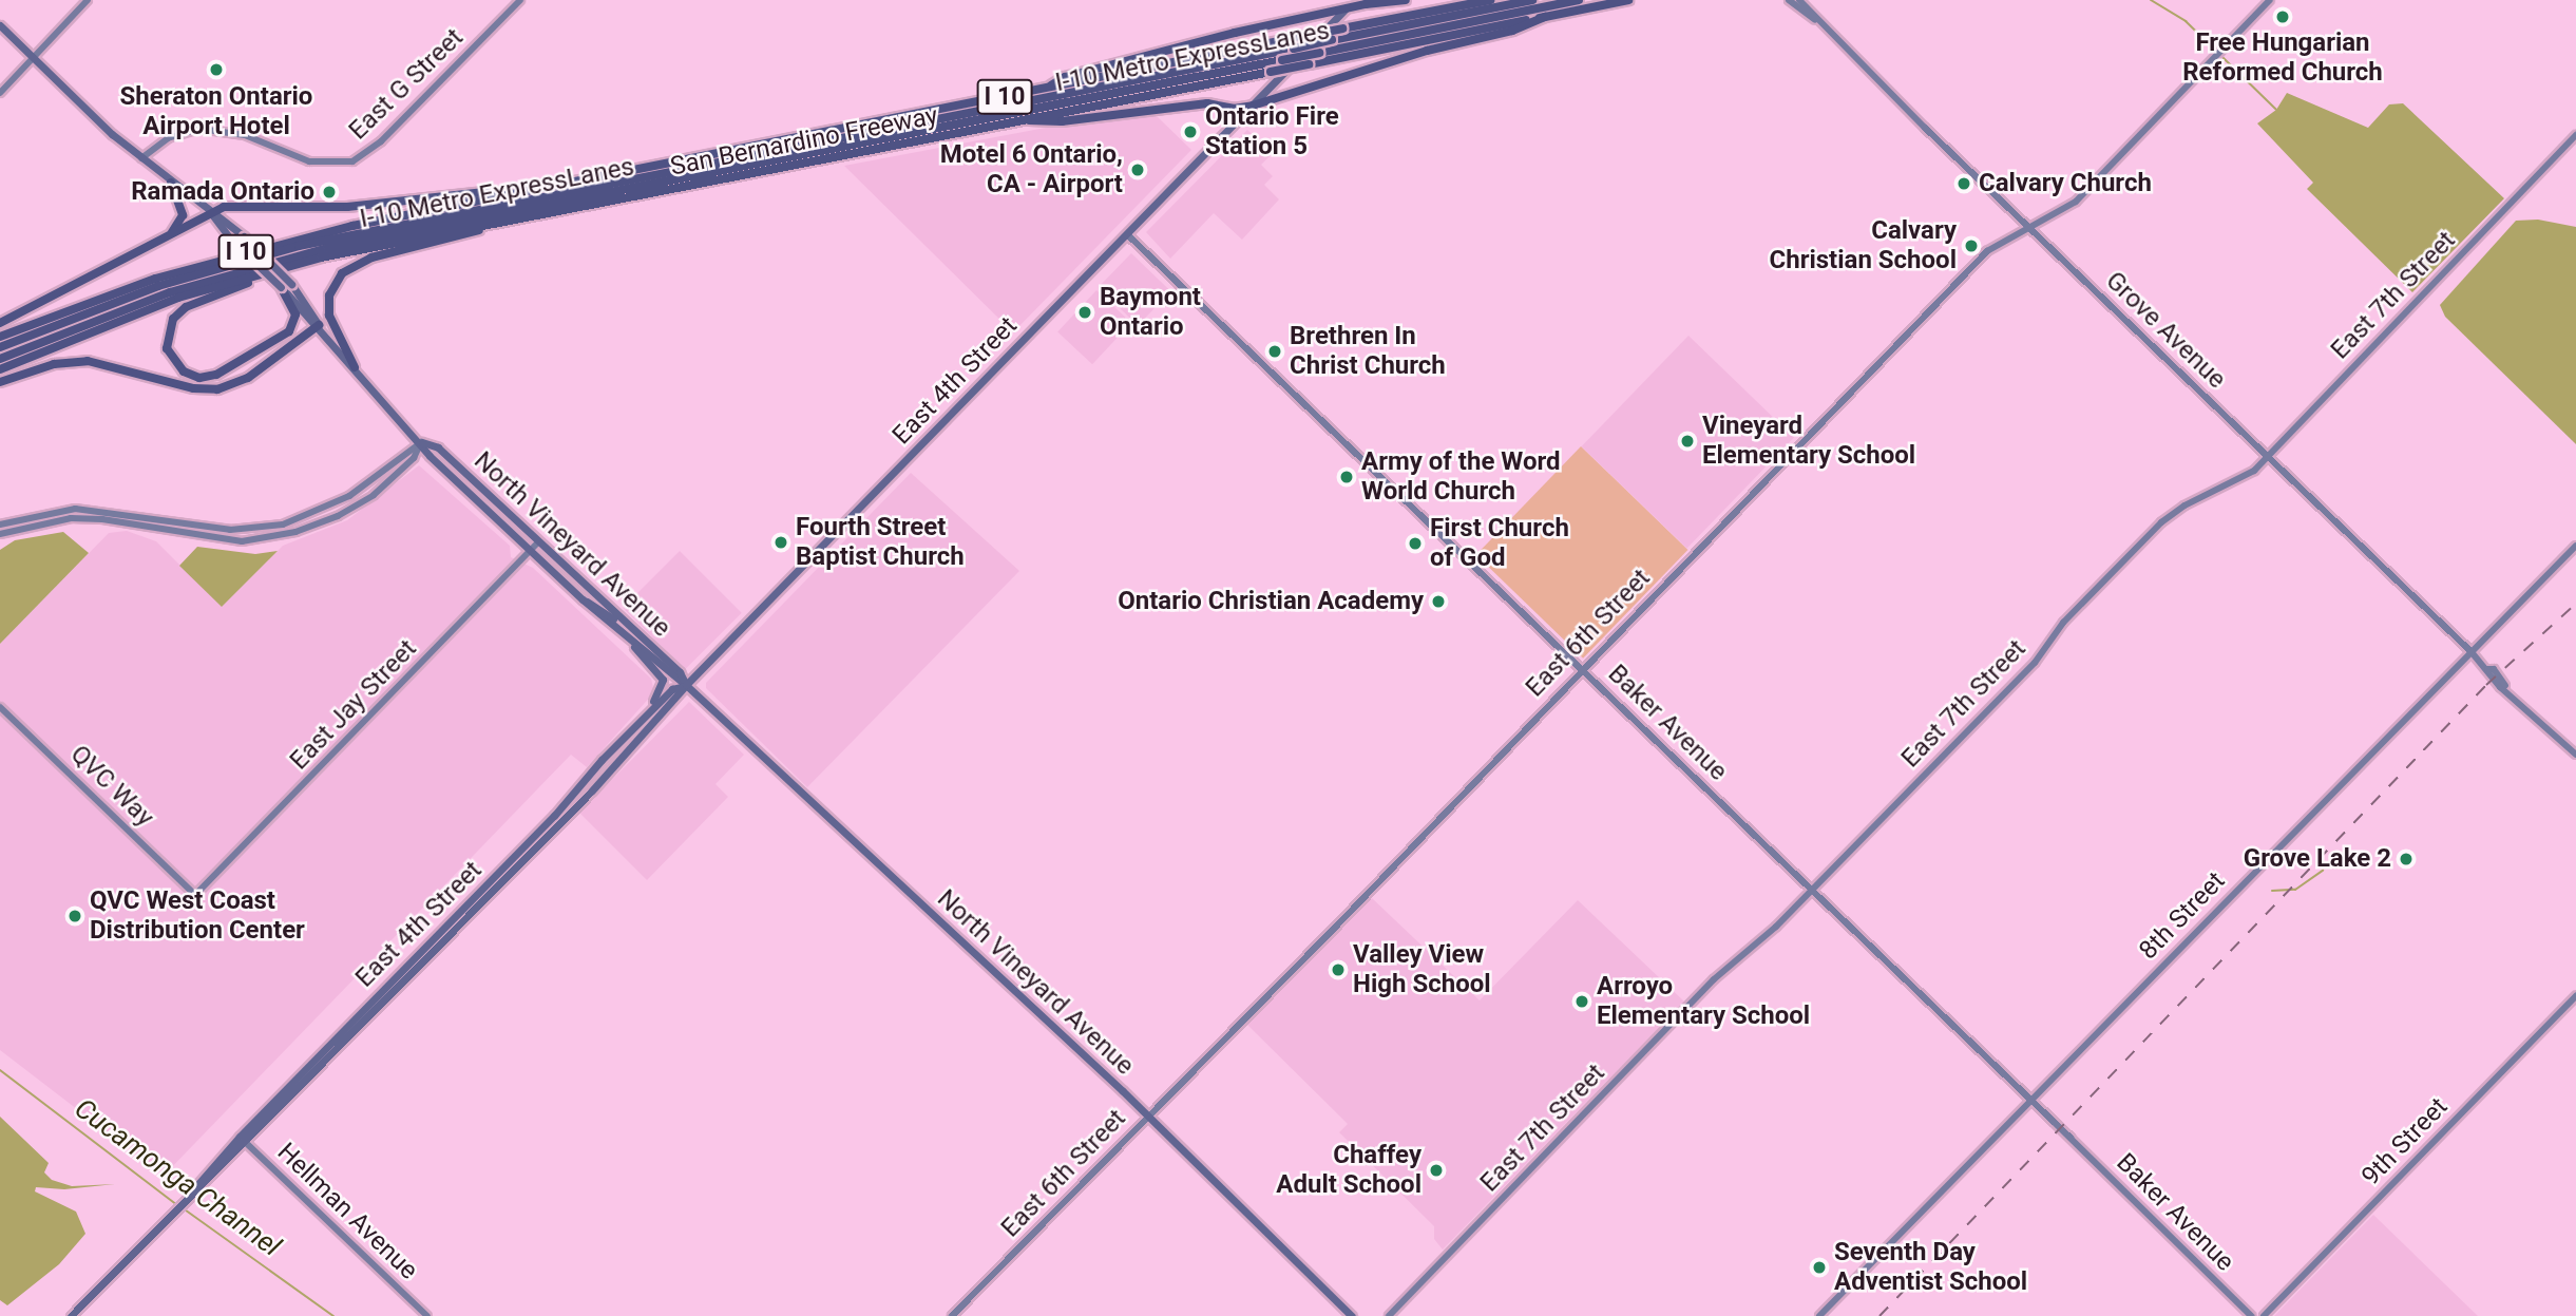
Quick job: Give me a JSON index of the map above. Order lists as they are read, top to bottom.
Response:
{
  "streets": {
    "highway": ["I-10 Metro ExpressLanes", "I 10", "San Bernardino Freeway"],
    "main road": ["East 4th Street", "North Vineyard Avenue"],
    "street": [
      "East G Street",
      "East 7th Street",
      "Grove Avenue",
      "East 6th Street",
      "East Jay Street",
      "Baker Avenue",
      "QVC Way",
      "8th Street",
      "9th Street",
      "Hellman Avenue"
    ]
  },
  "crossings": [
    ["East G Street", "North Vineyard Avenue"],
    ["East 7th Street", "Grove Avenue"],
    ["East 7th Street", "Baker Avenue"],
    ["Grove Avenue", "East 6th Street"],
    ["Grove Avenue", "8th Street"],
    ["East 4th Street", "North Vineyard Avenue"],
    ["East 4th Street", "Baker Avenue"],
    ["East 4th Street", "Hellman Avenue"],
    ["North Vineyard Avenue", "East 6th Street"],
    ["North Vineyard Avenue", "East Jay Street"],
    ["East 6th Street", "Baker Avenue"],
    ["East Jay Street", "QVC Way"],
    ["Baker Avenue", "8th Street"]
  ],
  "water": ["Cucamonga Channel"],
  "places": [
    "Free Hungarian Reformed Church",
    "Sheraton Ontario Airport Hotel",
    "Ontario Fire Station 5",
    "Motel 6 Ontario, CA - Airport",
    "Calvary Church",
    "Ramada Ontario",
    "Calvary Christian School",
    "Baymont Ontario",
    "Brethren In Christ Church",
    "Vineyard Elementary School",
    "Army of the Word World Church",
    "Fourth Street Baptist Church",
    "First Church of God",
    "Ontario Christian Academy",
    "Grove Lake 2",
    "QVC West Coast Distribution Center",
    "Valley View High School",
    "Arroyo Elementary School",
    "Chaffey Adult School",
    "Seventh Day Adventist School"
  ]
}
